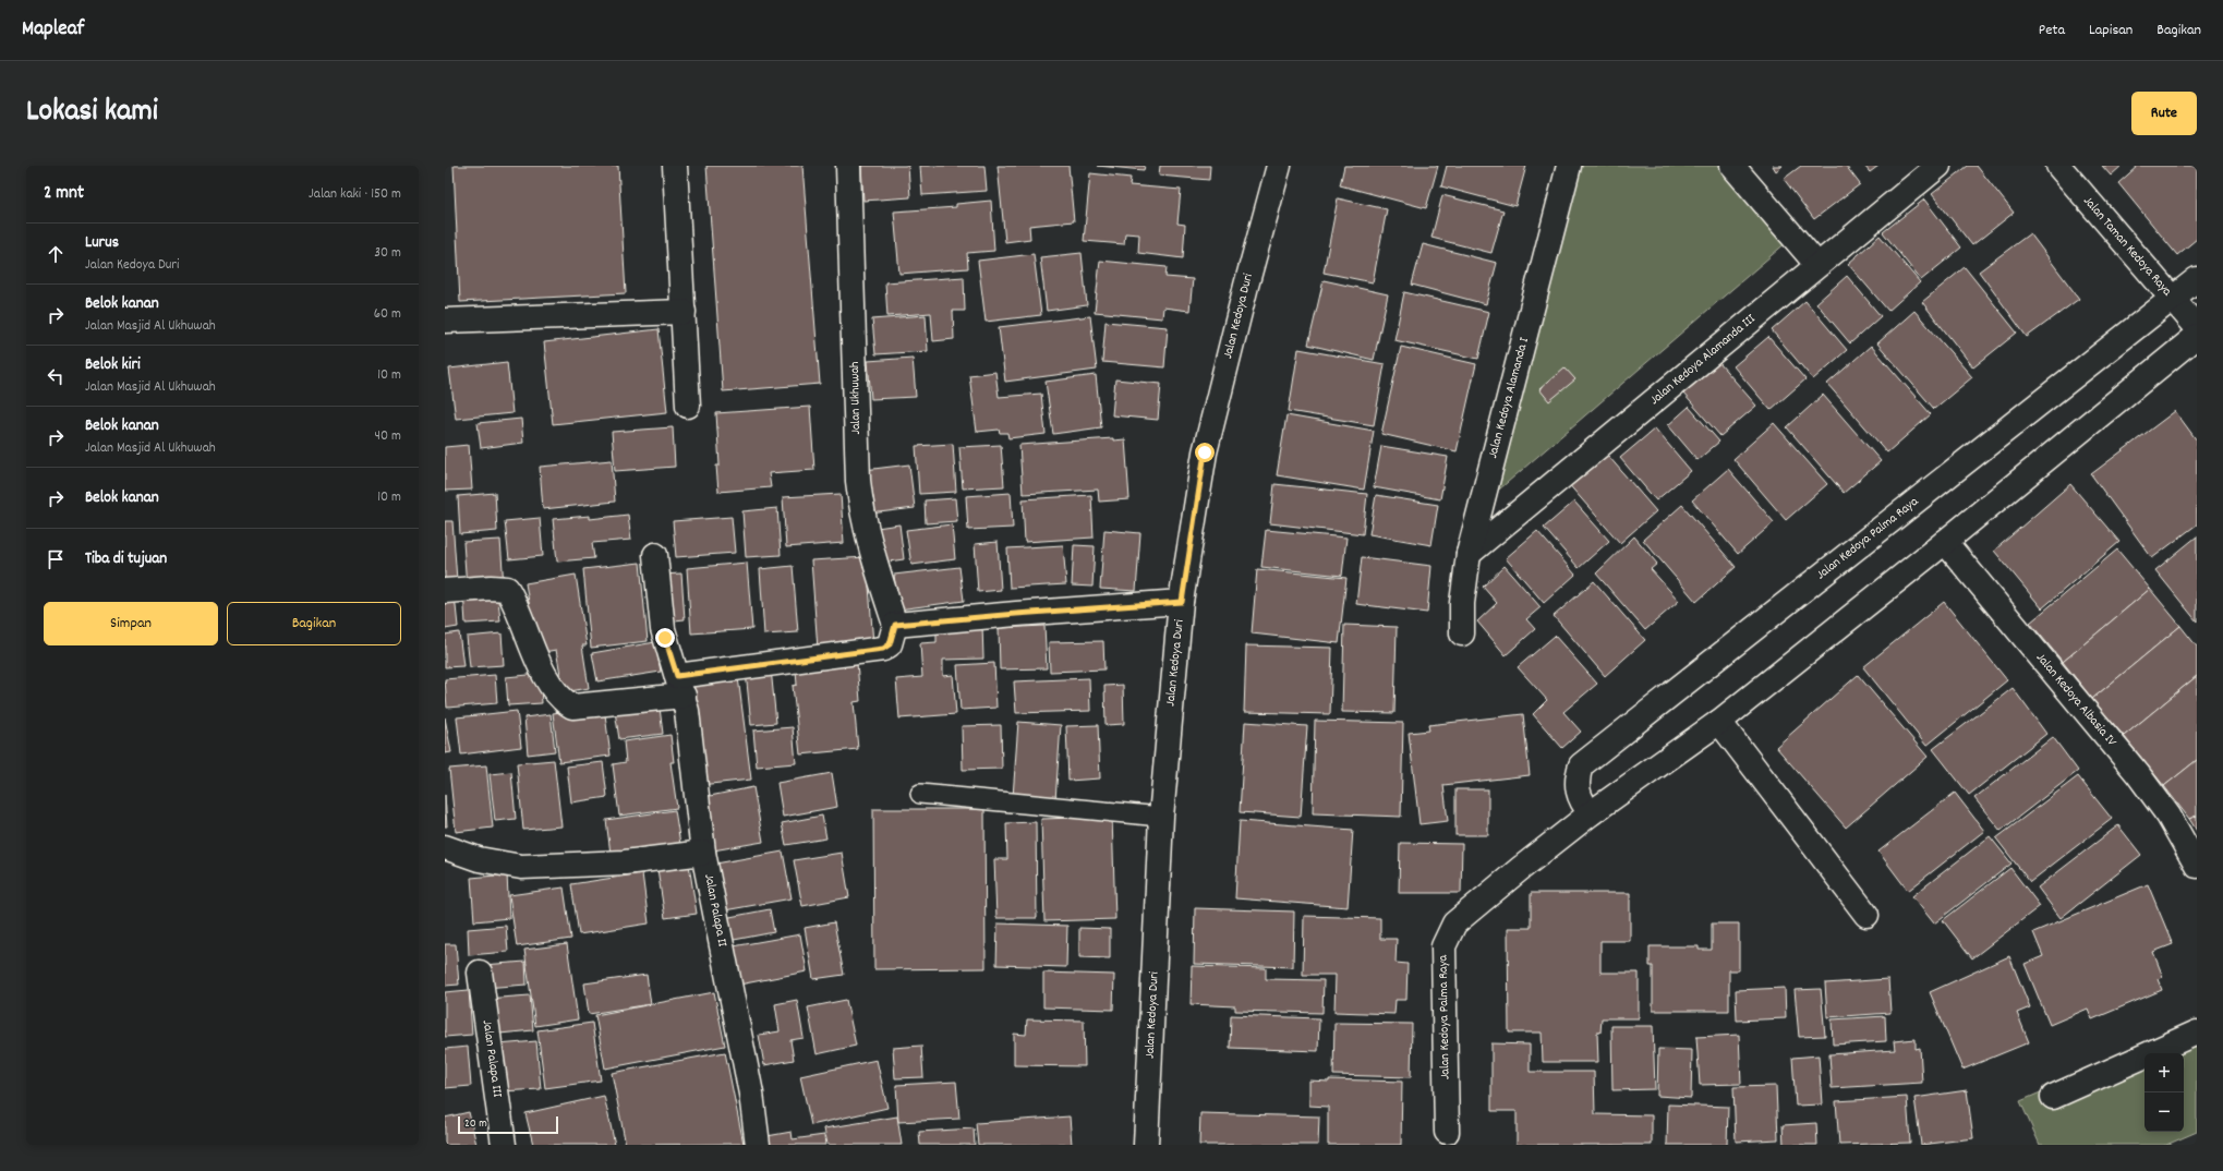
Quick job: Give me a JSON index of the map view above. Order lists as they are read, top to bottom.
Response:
{
  "streets": {
    "street": [
      "Jalan Taman Kedoya Raya",
      "Jalan Kedoya Duri",
      "Jalan Kedoya Alamanda III",
      "Jalan Ukhuwah",
      "Jalan Kedoya Alamanda I",
      "Jalan Kedoya Palma Raya",
      "Jalan Kedoya Albasia IV",
      "Jalan Palapa II",
      "Jalan Palapa III"
    ]
  },
  "crossings": [
    ["Jalan Taman Kedoya Raya", "Jalan Kedoya Palma Raya"],
    ["Jalan Kedoya Alamanda III", "Jalan Kedoya Alamanda I"],
    ["Jalan Kedoya Palma Raya", "Jalan Kedoya Albasia IV"]
  ],
  "scale_bar": "20 m",
  "page": {
    "header": "Mapleaf",
    "nav": ["Peta", "Lapisan", "Bagikan"],
    "title": "Lokasi kami",
    "buttons": [
      "Rute",
      ["Simpan", "Bagikan"]
    ],
    "heading": ["2 mnt", "Jalan kaki · 150 m"],
    "list": [
      ["Lurus", "Jalan Kedoya Duri", "30 m"],
      ["Belok kanan", "Jalan Masjid Al Ukhuwah", "60 m"],
      ["Belok kiri", "Jalan Masjid Al Ukhuwah", "10 m"],
      ["Belok kanan", "Jalan Masjid Al Ukhuwah", "40 m"],
      ["Belok kanan", "10 m"],
      "Tiba di tujuan"
    ],
    "map_buttons": ["+", "−"],
    "scale": "20 m"
  }
}
